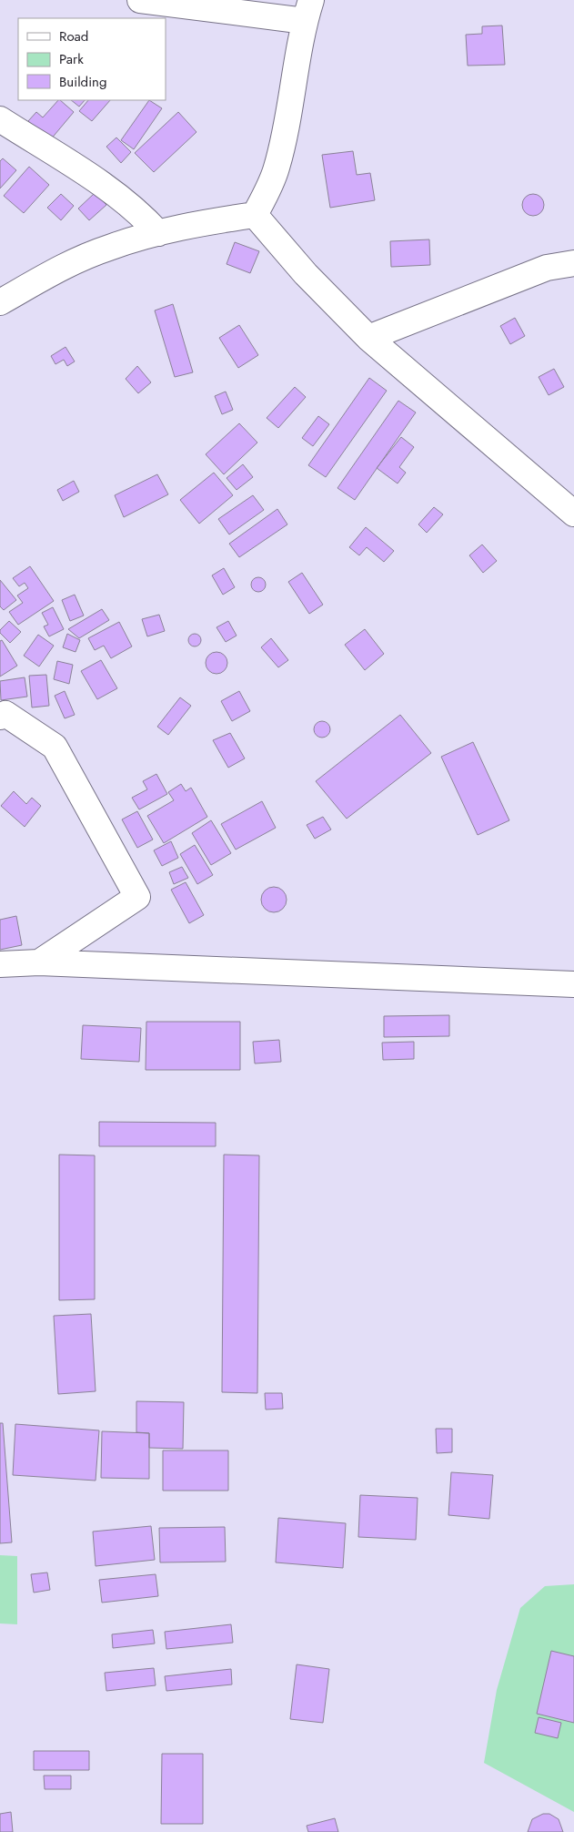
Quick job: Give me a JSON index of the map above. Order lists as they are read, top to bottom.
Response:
{
  "legend": ["Road", "Park", "Building"]
}
